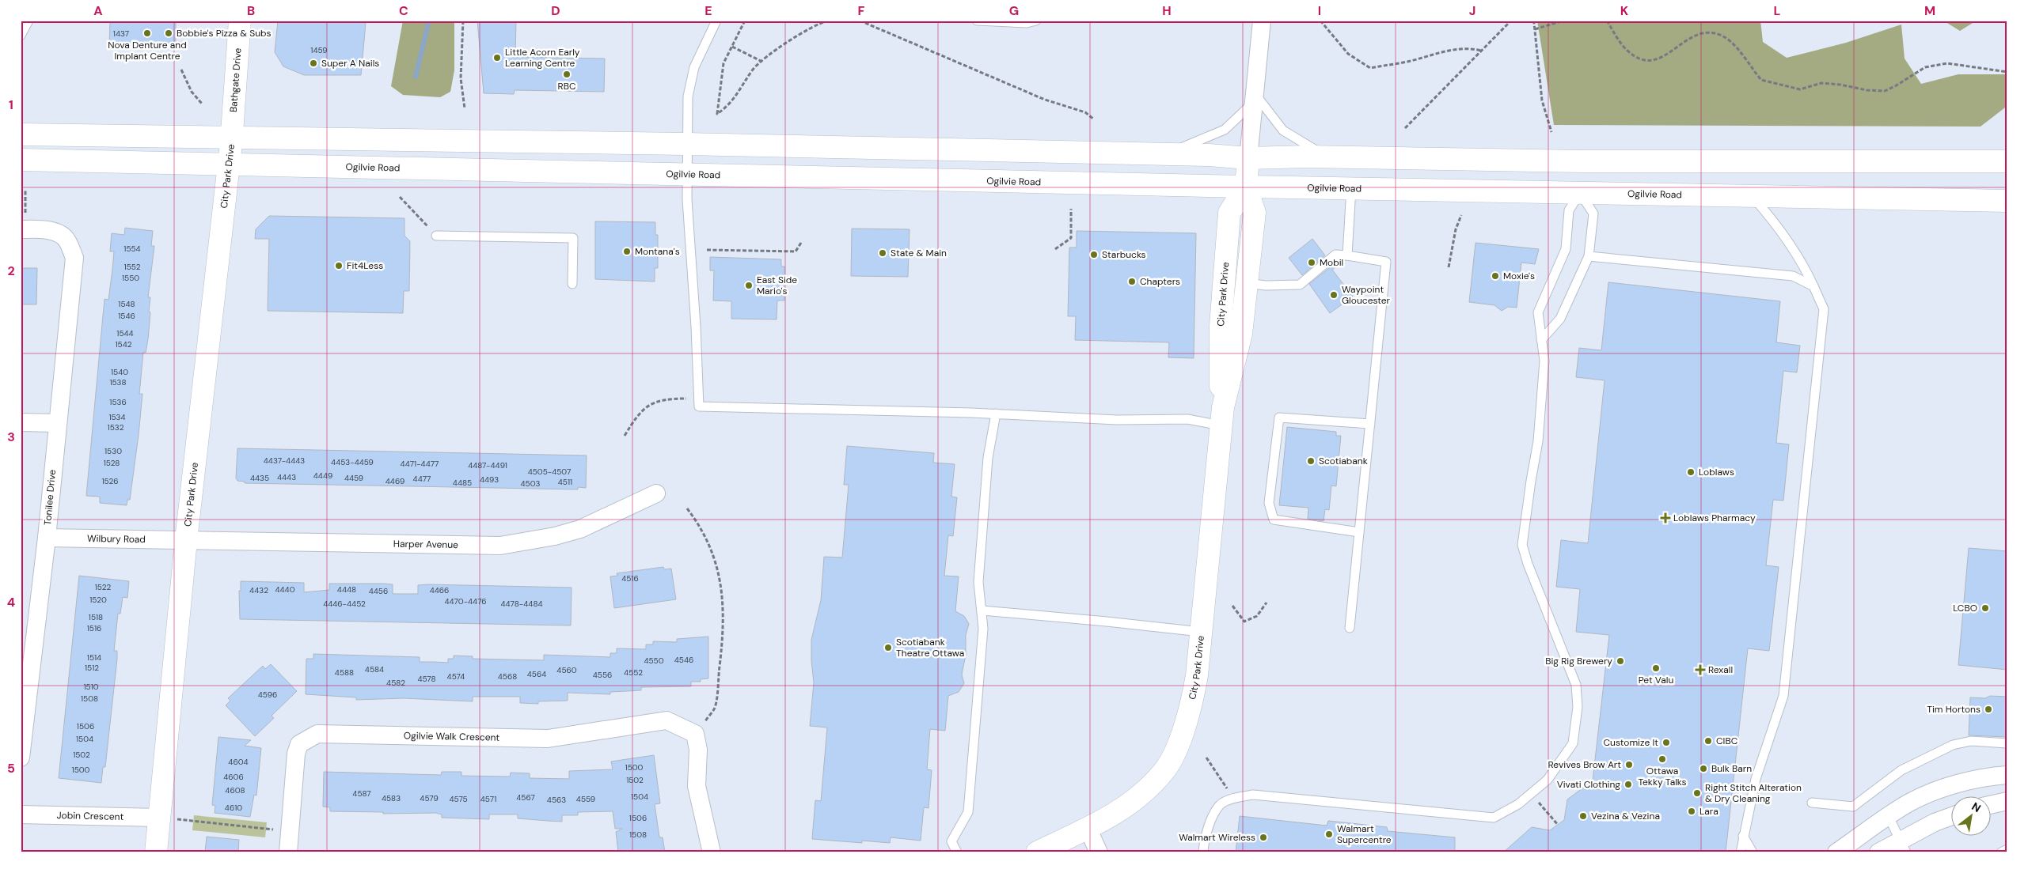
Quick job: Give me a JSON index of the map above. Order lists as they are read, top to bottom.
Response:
{
  "streets": {
    "main road": ["Bathgate Drive", "Ogilvie Road", "City Park Drive"],
    "street": [
      "Tonilee Drive",
      "Wilbury Road",
      "Harper Avenue",
      "Ogilvie Walk Crescent",
      "Jobin Crescent"
    ]
  },
  "crossings": [
    ["Bathgate Drive", "City Park Drive"],
    ["Ogilvie Road", "City Park Drive"],
    ["City Park Drive", "Wilbury Road"],
    ["City Park Drive", "Harper Avenue"],
    ["City Park Drive", "Jobin Crescent"],
    ["Tonilee Drive", "Wilbury Road"],
    ["Wilbury Road", "Harper Avenue"]
  ],
  "places": {
    "other": [
      "Nova Denture and Implant Centre",
      "Bobbie's Pizza & Subs",
      "Little Acorn Early Learning Centre",
      "Super A Nails",
      "RBC",
      "Montana's",
      "State & Main",
      "Starbucks",
      "Mobil",
      "Fit4Less",
      "Moxie's",
      "Chapters",
      "East Side Mario's",
      "Waypoint Gloucester",
      "Scotiabank",
      "Loblaws",
      "LCBO",
      "Scotiabank Theatre Ottawa",
      "Big Rig Brewery",
      "Pet Valu",
      "Tim Hortons",
      "CIBC",
      "Customize It",
      "Ottawa Tekky Talks",
      "Revives Brow Art",
      "Bulk Barn",
      "Vivati Clothing",
      "Right Stitch Alteration & Dry Cleaning",
      "Lara",
      "Vezina & Vezina",
      "Walmart Supercentre",
      "Walmart Wireless"
    ],
    "health": ["Loblaws Pharmacy", "Rexall"]
  },
  "house_numbers": [
    "1437",
    "1459",
    "1554",
    "1552",
    "1550",
    "1548",
    "1546",
    "1544",
    "1542",
    "1540",
    "1538",
    "1536",
    "1534",
    "1532",
    "1530",
    "4437-4443",
    "4453-4459",
    "1528",
    "4471-4477",
    "4487-4491",
    "4505-4507",
    "4449",
    "4443",
    "4435",
    "4459",
    "4477",
    "4493",
    "1526",
    "4469",
    "4511",
    "4485",
    "4503",
    "4516",
    "1522",
    "4440",
    "4448",
    "4432",
    "4466",
    "4456",
    "1520",
    "4470-4476",
    "4446-4452",
    "4478-4484",
    "1518",
    "1516",
    "1514",
    "4546",
    "4550",
    "1512",
    "4584",
    "4560",
    "4588",
    "4552",
    "4564",
    "4556",
    "4574",
    "4568",
    "4578",
    "4582",
    "1510",
    "4596",
    "1508",
    "1506",
    "1504",
    "1502",
    "4604",
    "1500",
    "1500",
    "4606",
    "1502",
    "4608",
    "4587",
    "1504",
    "4567",
    "4583",
    "4579",
    "4575",
    "4571",
    "4559",
    "4563",
    "4610",
    "1506",
    "1508"
  ],
  "north": "top right",
  "grid": {
    "columns": [
      "A",
      "B",
      "C",
      "D",
      "E",
      "F",
      "G",
      "H",
      "I",
      "J",
      "K",
      "L",
      "M"
    ],
    "rows": [
      "1",
      "2",
      "3",
      "4",
      "5"
    ]
  }
}
